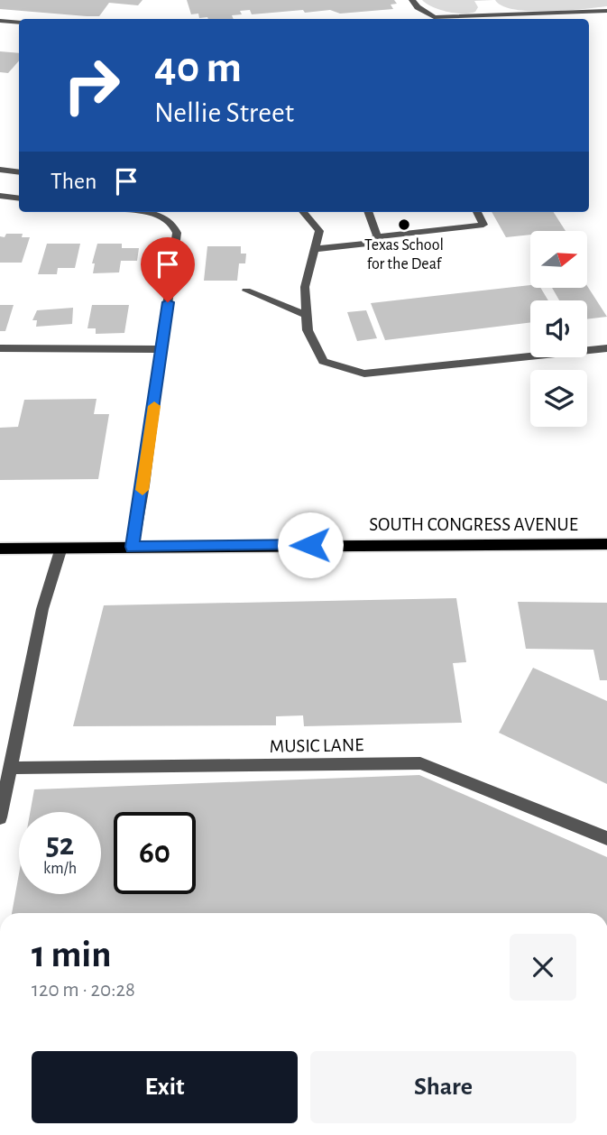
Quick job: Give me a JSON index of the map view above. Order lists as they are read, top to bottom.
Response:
{
  "streets": {
    "main road": ["SOUTH CONGRESS AVENUE"],
    "street": ["MUSIC LANE"]
  },
  "places": ["Texas School for the Deaf"],
  "north": "right",
  "page": {
    "turn": ["40 m", "Nellie Street"],
    "then": "Then",
    "speed": "52 km/h",
    "limit": "60",
    "heading": ["1 min", "120 m · 20:28"],
    "buttons": ["Exit", "Share"]
  }
}
